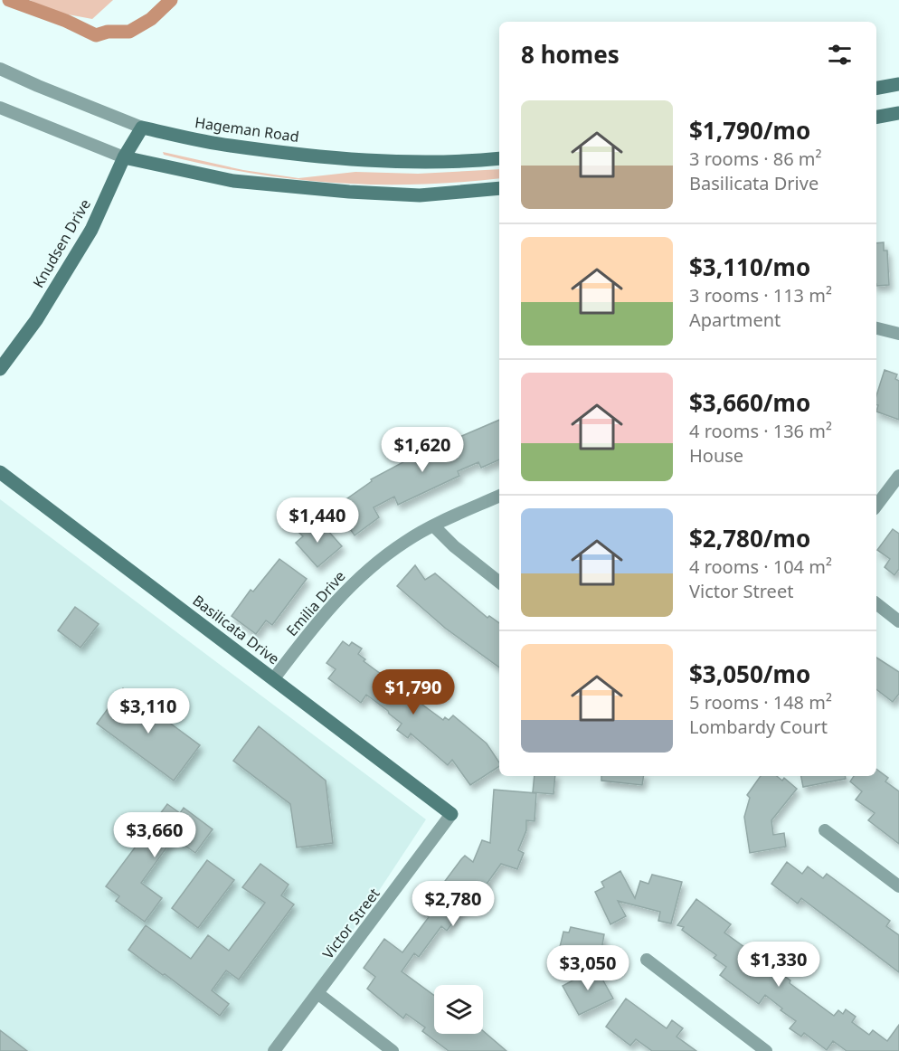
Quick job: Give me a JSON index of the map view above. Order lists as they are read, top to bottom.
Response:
{
  "streets": {
    "main road": ["Hageman Road", "Knudsen Drive", "Basilicata Drive"],
    "street": ["Emilia Drive", "Victor Street"]
  },
  "crossings": [
    ["Hageman Road", "Knudsen Drive"],
    ["Emilia Drive", "Basilicata Drive"],
    ["Basilicata Drive", "Victor Street"]
  ],
  "page": {
    "heading": "8 homes",
    "list": [
      {
        "name": "$1,790/mo",
        "note": "3 rooms · 86 m² · Basilicata Drive"
      },
      {
        "name": "$3,110/mo",
        "note": "3 rooms · 113 m² · Apartment"
      },
      {
        "name": "$3,660/mo",
        "note": "4 rooms · 136 m² · House"
      },
      {
        "name": "$2,780/mo",
        "note": "4 rooms · 104 m² · Victor Street"
      },
      {
        "name": "$3,050/mo",
        "note": "5 rooms · 148 m² · Lombardy Court"
      }
    ],
    "price": [
      "$1,620",
      "$1,440",
      "$1,790",
      "$3,110",
      "$3,660",
      "$2,780",
      "$1,330",
      "$3,050"
    ]
  }
}
